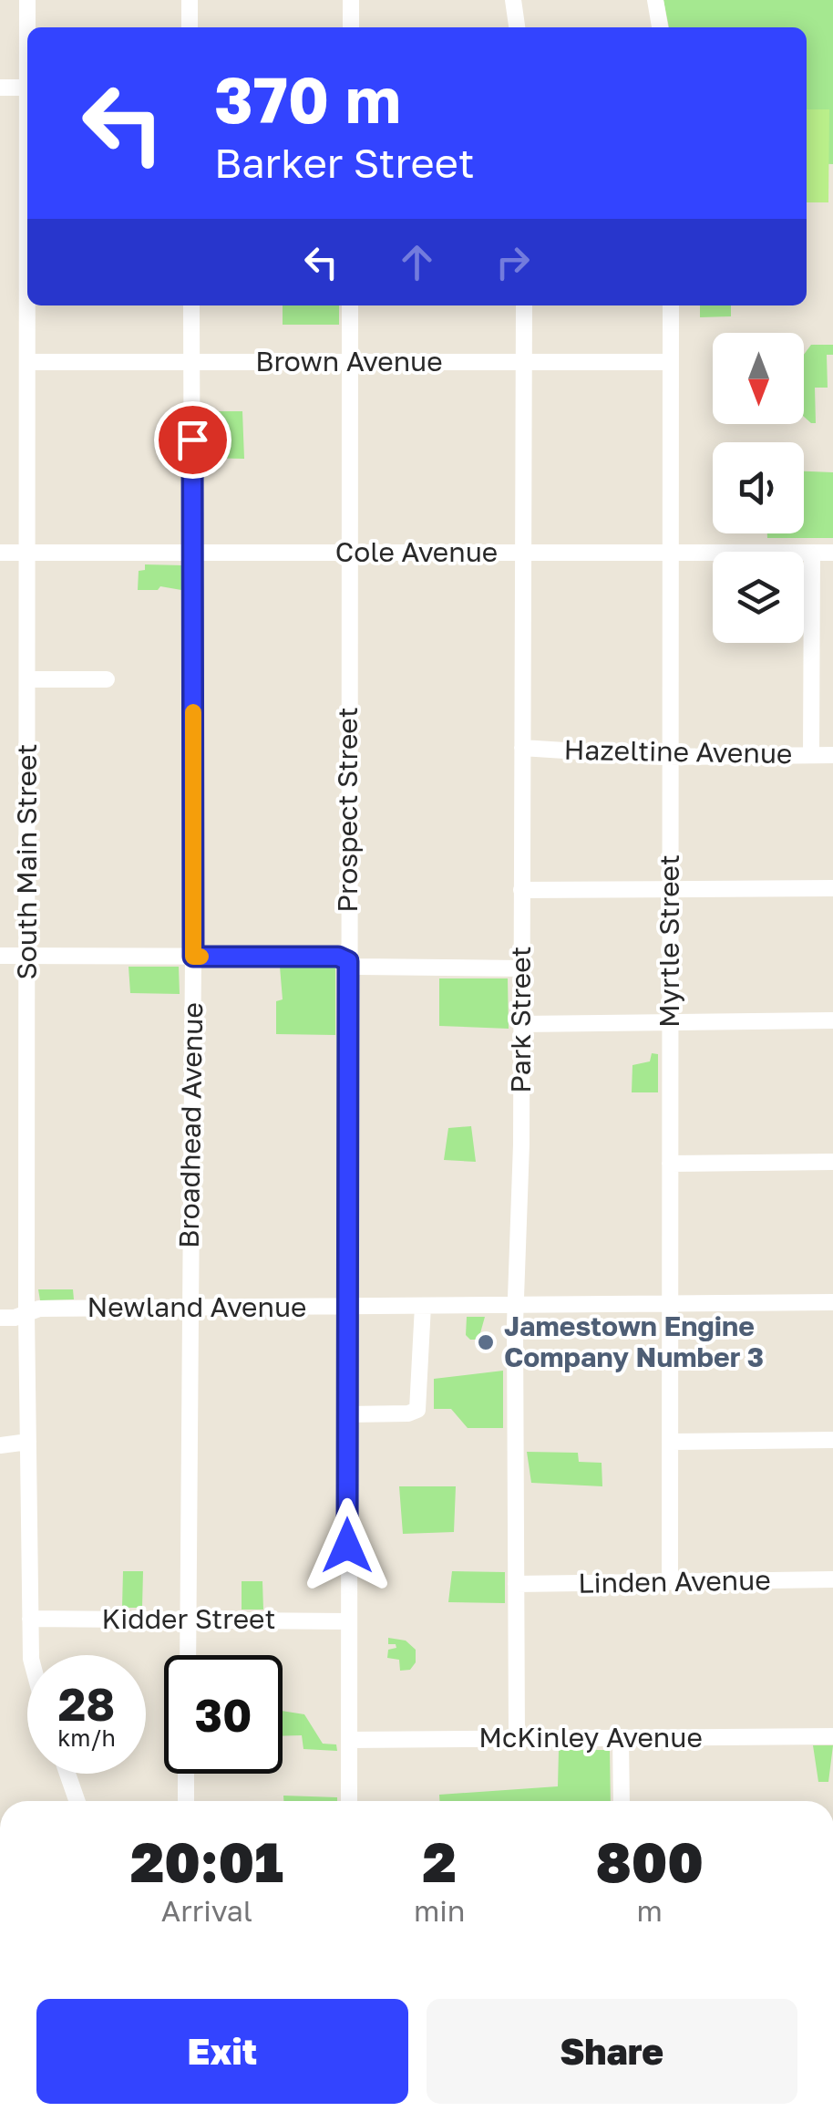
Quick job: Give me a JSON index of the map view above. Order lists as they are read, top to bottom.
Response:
{
  "streets": {
    "street": [
      "Brown Avenue",
      "Cole Avenue",
      "Hazeltine Avenue",
      "Prospect Street",
      "South Main Street",
      "Myrtle Street",
      "Park Street",
      "Broadhead Avenue",
      "Newland Avenue",
      "Linden Avenue",
      "Kidder Street",
      "McKinley Avenue"
    ]
  },
  "crossings": [
    ["Brown Avenue", "Prospect Street"],
    ["Brown Avenue", "South Main Street"],
    ["Brown Avenue", "Myrtle Street"],
    ["Brown Avenue", "Park Street"],
    ["Brown Avenue", "Broadhead Avenue"],
    ["Cole Avenue", "Prospect Street"],
    ["Cole Avenue", "South Main Street"],
    ["Cole Avenue", "Myrtle Street"],
    ["Cole Avenue", "Park Street"],
    ["Cole Avenue", "Broadhead Avenue"],
    ["Hazeltine Avenue", "Myrtle Street"],
    ["Hazeltine Avenue", "Park Street"],
    ["Prospect Street", "Newland Avenue"],
    ["Prospect Street", "Kidder Street"],
    ["Prospect Street", "McKinley Avenue"],
    ["South Main Street", "Newland Avenue"],
    ["South Main Street", "Kidder Street"],
    ["Myrtle Street", "Newland Avenue"],
    ["Myrtle Street", "Linden Avenue"],
    ["Park Street", "Newland Avenue"],
    ["Park Street", "Linden Avenue"],
    ["Park Street", "McKinley Avenue"],
    ["Broadhead Avenue", "Newland Avenue"],
    ["Broadhead Avenue", "Kidder Street"]
  ],
  "places": ["Jamestown Engine Company Number 3"],
  "north": "bottom",
  "page": {
    "turn": ["370 m", "Barker Street"],
    "speed": "28 km/h",
    "limit": "30",
    "eta": [
      "20:01",
      "Arrival",
      "2",
      "min",
      "800",
      "m"
    ],
    "buttons": ["Exit", "Share"]
  }
}
